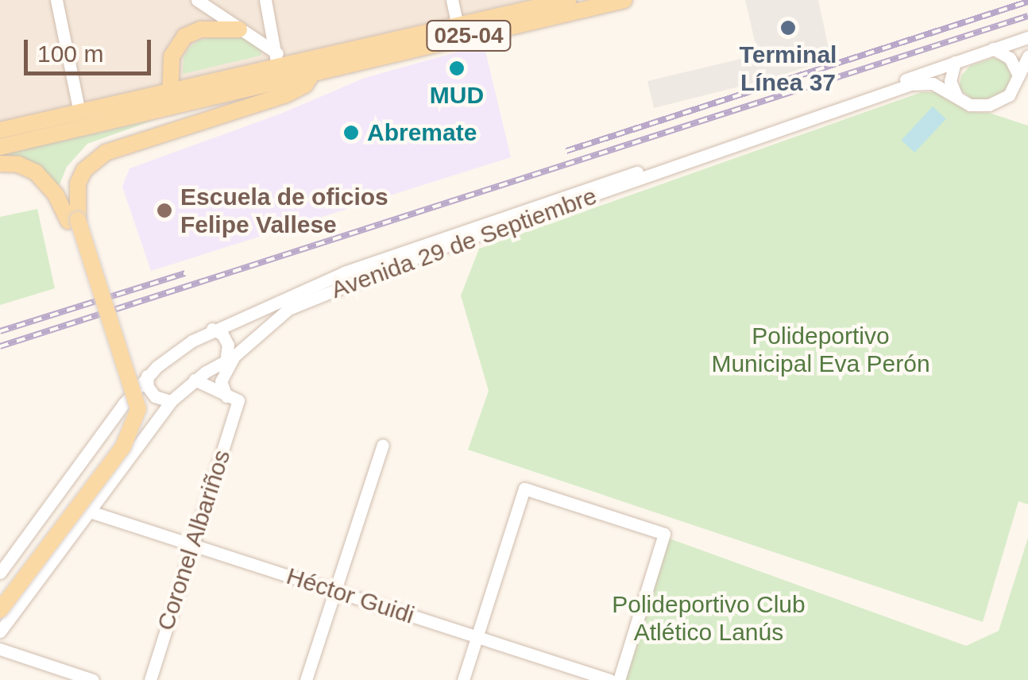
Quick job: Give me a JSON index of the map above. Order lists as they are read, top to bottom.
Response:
{
  "streets": {
    "main road": ["025-04"],
    "street": ["Avenida 29 de Septiembre", "Coronel Albariños", "Héctor Guidi"]
  },
  "crossings": [
    ["Avenida 29 de Septiembre", "Coronel Albariños"],
    ["Avenida 29 de Septiembre", "Héctor Guidi"],
    ["Coronel Albariños", "Héctor Guidi"]
  ],
  "parks": ["Polideportivo Municipal Eva Perón", "Polideportivo Club Atlético Lanús"],
  "places": [
    "Terminal Línea 37",
    "MUD",
    "Abremate",
    "Escuela de oficios Felipe Vallese"
  ],
  "scale_bar": "100 m"
}
